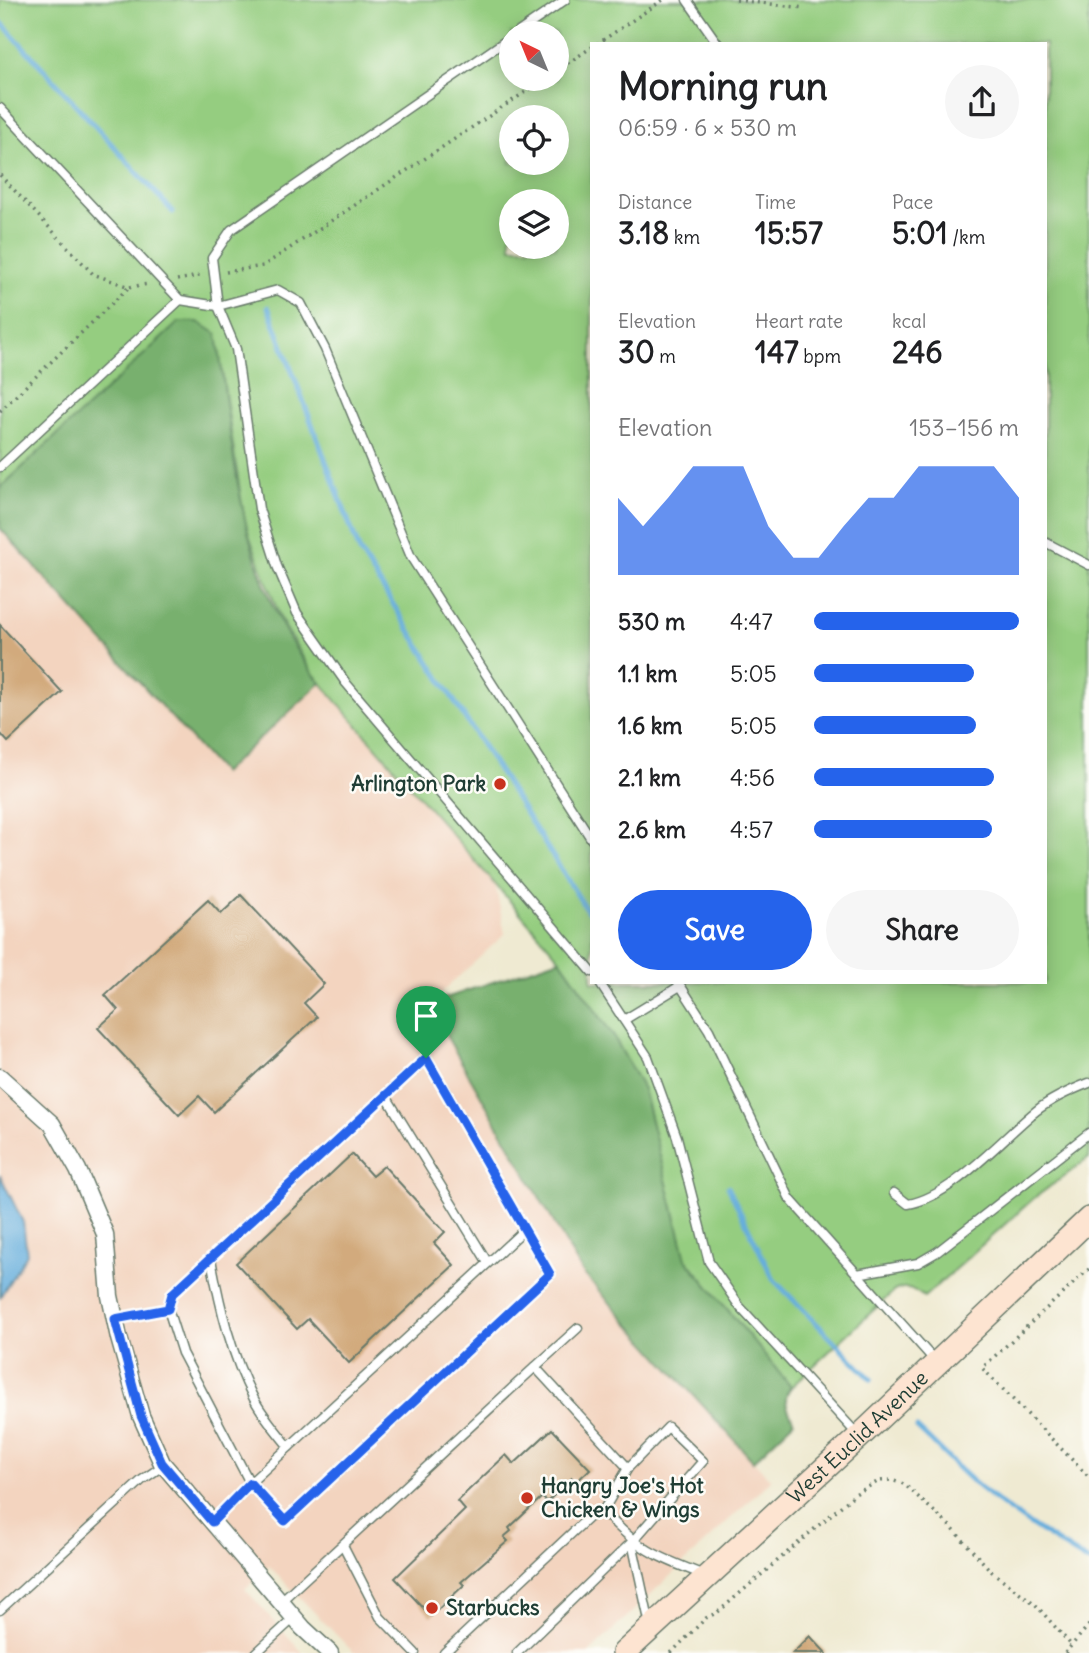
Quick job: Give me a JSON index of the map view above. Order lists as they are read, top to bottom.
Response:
{
  "streets": {
    "main road": ["West Euclid Avenue"]
  },
  "places": ["Arlington Park", "Hangry Joe's Hot Chicken & Wings", "Starbucks"],
  "north": "top left",
  "page": {
    "heading": ["Morning run", "06:59 · 6 × 530 m"],
    "stats": [
      ["Distance", "3.18 km"],
      ["Time", "15:57"],
      ["Pace", "5:01 /km"],
      ["Elevation", "30 m"],
      ["Heart rate", "147 bpm"],
      ["kcal", "246"]
    ],
    "chart": ["Elevation", "153–156 m"],
    "list": [
      {
        "name": "530 m",
        "note": "4:47"
      },
      {
        "name": "1.1 km",
        "note": "5:05"
      },
      {
        "name": "1.6 km",
        "note": "5:05"
      },
      {
        "name": "2.1 km",
        "note": "4:56"
      },
      {
        "name": "2.6 km",
        "note": "4:57"
      }
    ],
    "buttons": ["Save", "Share"]
  }
}
